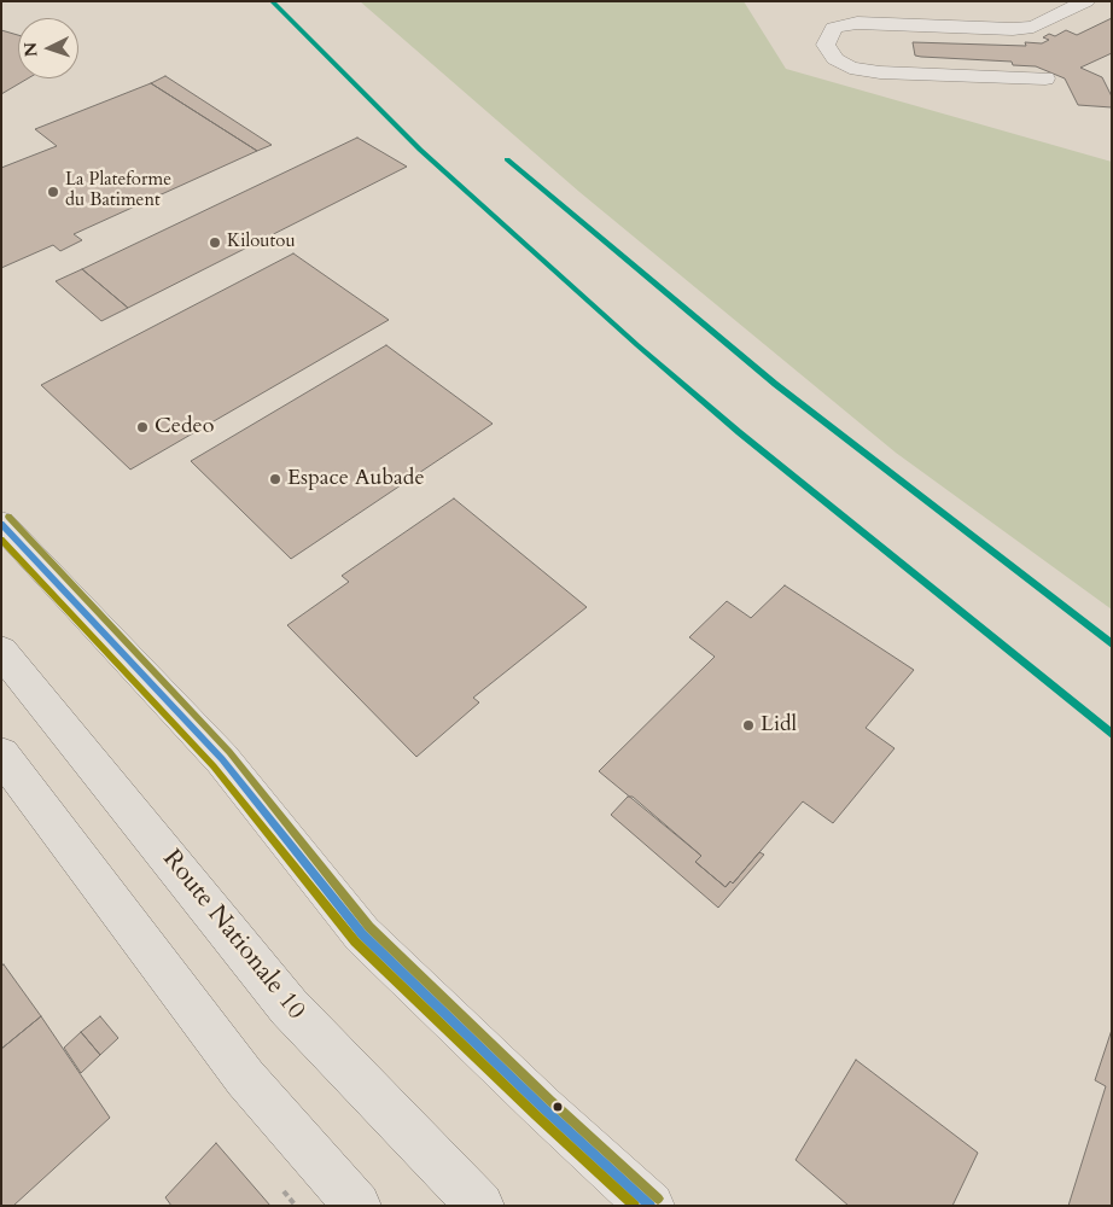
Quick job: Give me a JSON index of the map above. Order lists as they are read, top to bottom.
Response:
{
  "streets": {
    "main road": ["Route Nationale 10"]
  },
  "places": [
    "La Plateforme du Batiment",
    "Kiloutou",
    "Cedeo",
    "Espace Aubade",
    "Lidl"
  ],
  "lines": ["transit line N"],
  "north": "left"
}
